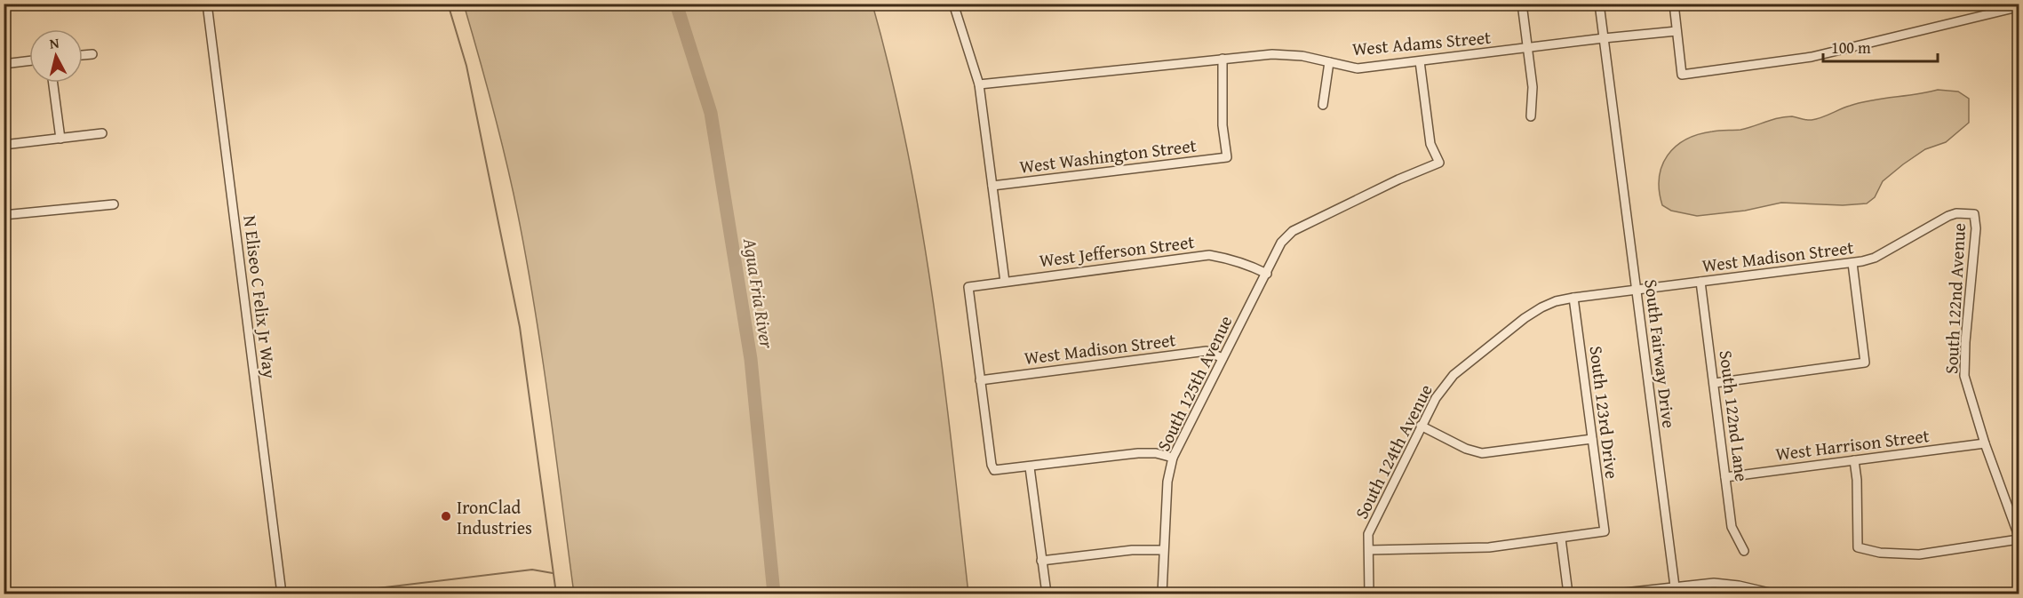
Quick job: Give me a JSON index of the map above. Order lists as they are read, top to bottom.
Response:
{
  "streets": {
    "street": [
      "West Adams Street",
      "West Washington Street",
      "West Jefferson Street",
      "West Madison Street",
      "N Eliseo C Felix Jr Way",
      "South 122nd Avenue",
      "South Fairway Drive",
      "South 125th Avenue",
      "South 123rd Drive",
      "South 122nd Lane",
      "West Harrison Street",
      "South 124th Avenue"
    ]
  },
  "crossings": [
    ["West Adams Street", "West Washington Street"],
    ["West Adams Street", "South Fairway Drive"],
    ["West Adams Street", "South 125th Avenue"],
    ["West Jefferson Street", "West Madison Street"],
    ["West Jefferson Street", "South 125th Avenue"],
    ["West Madison Street", "South 122nd Avenue"],
    ["West Madison Street", "South Fairway Drive"],
    ["West Madison Street", "South 125th Avenue"],
    ["West Madison Street", "South 123rd Drive"],
    ["West Madison Street", "South 122nd Lane"],
    ["West Madison Street", "South 124th Avenue"],
    ["South 122nd Avenue", "West Harrison Street"],
    ["South 123rd Drive", "South 124th Avenue"],
    ["South 122nd Lane", "West Harrison Street"]
  ],
  "water": ["Agua Fria River"],
  "places": ["IronClad Industries"],
  "scale_bar": "100 m",
  "north": "top"
}
